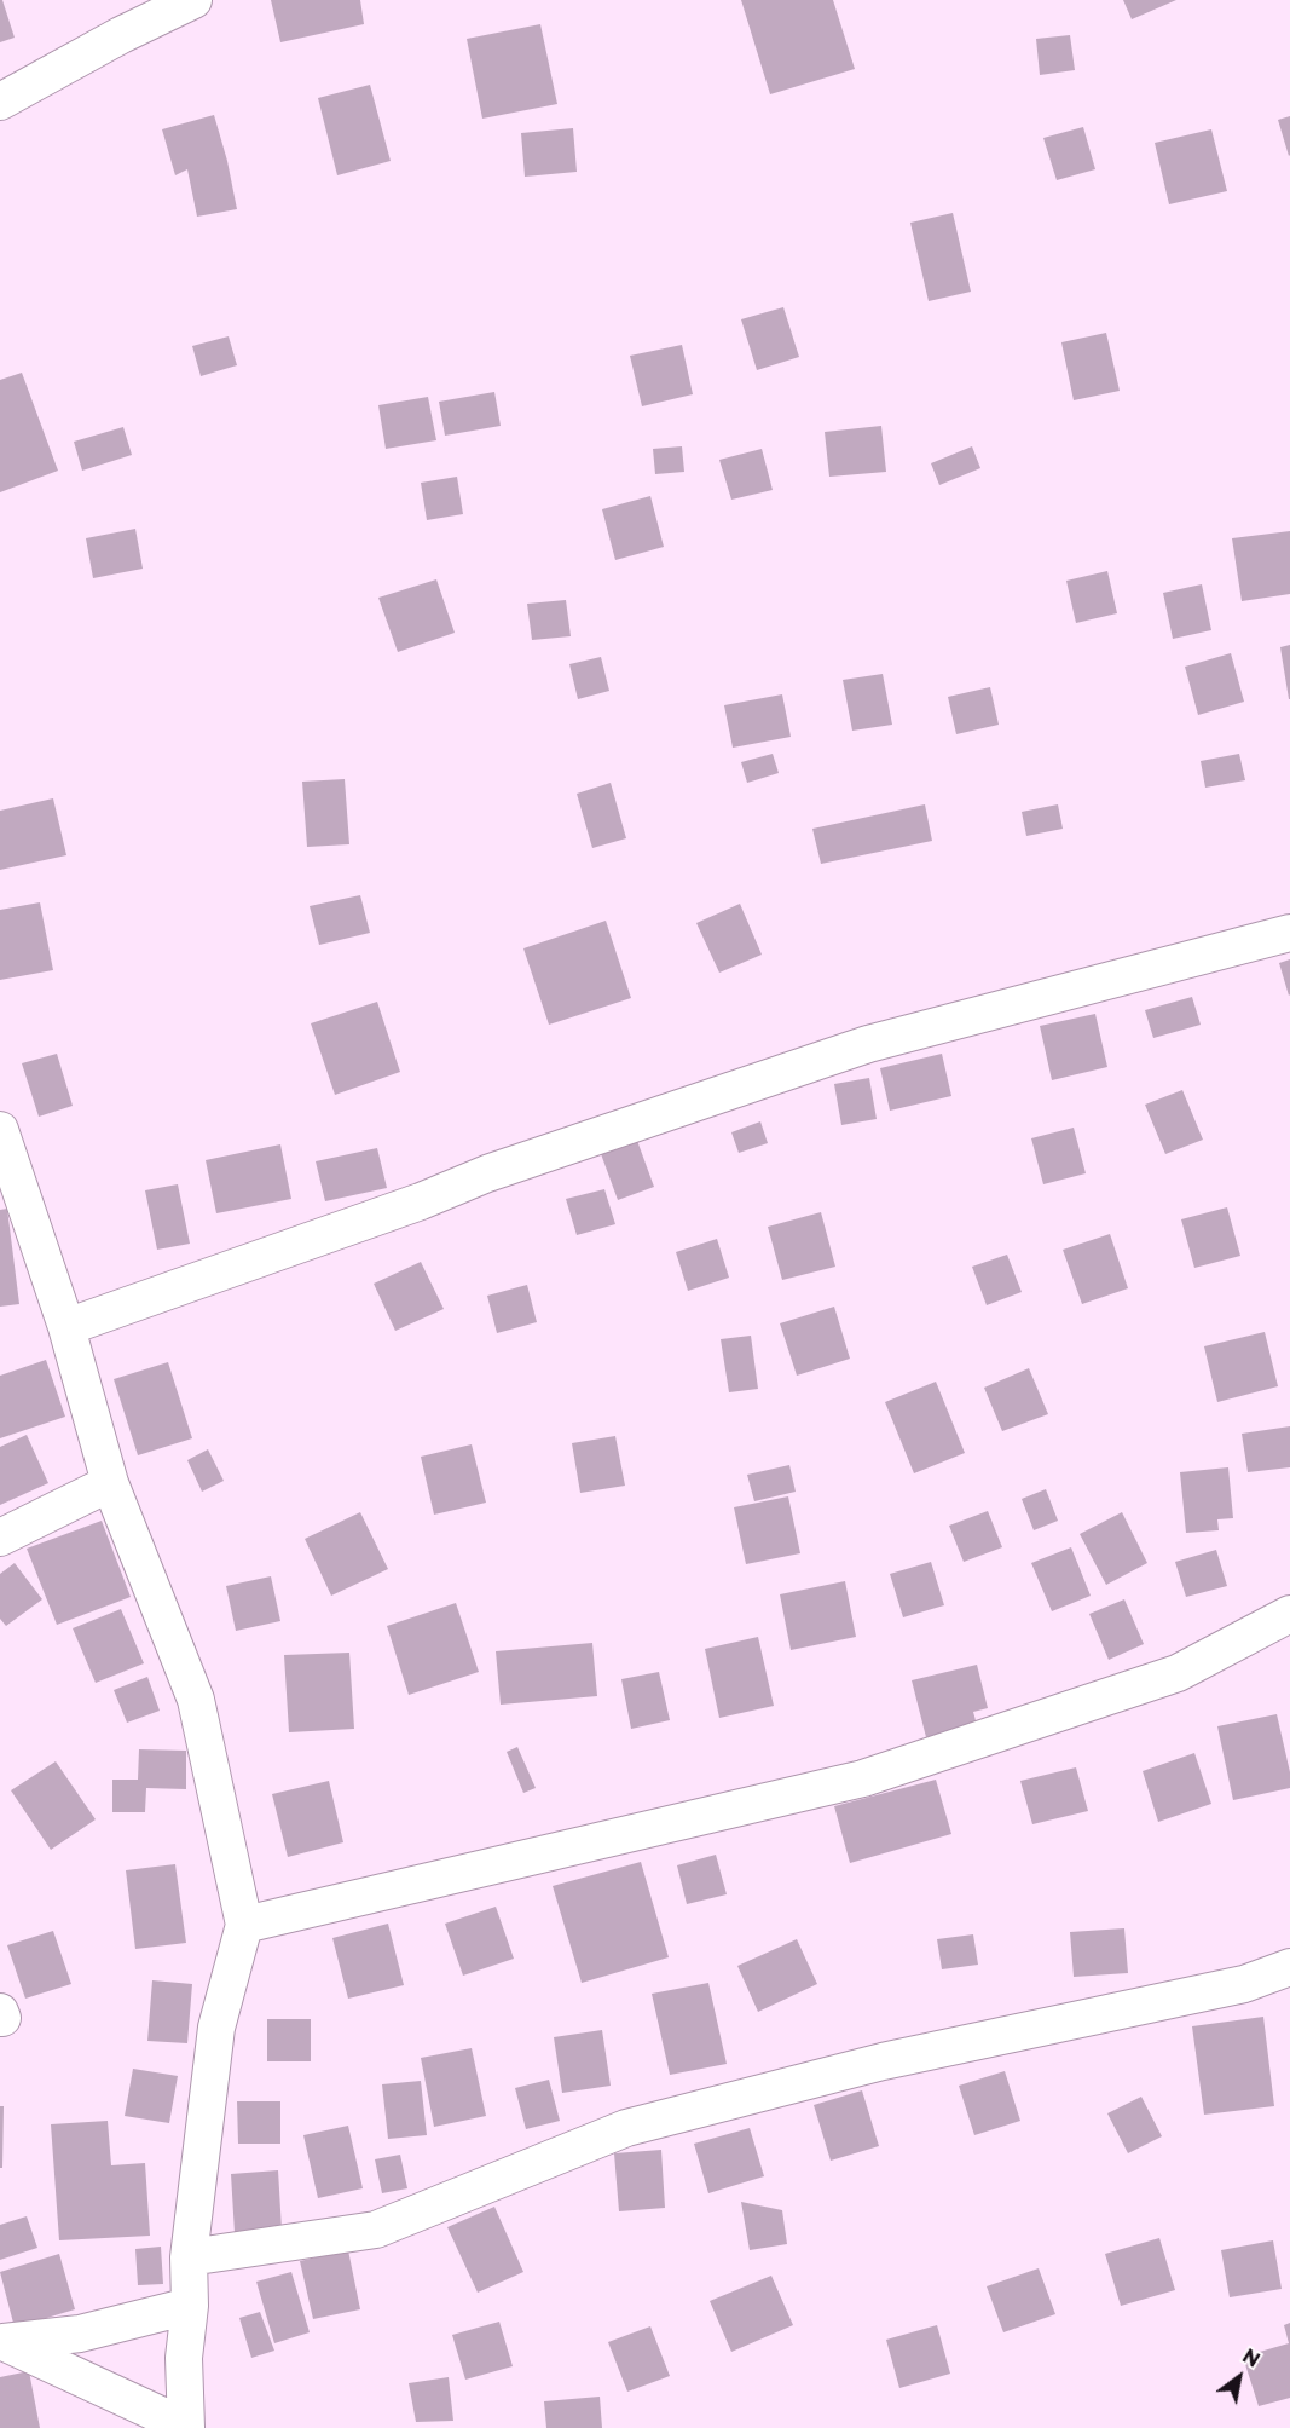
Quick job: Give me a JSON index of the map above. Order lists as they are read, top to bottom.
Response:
{
  "north": "top right"
}
